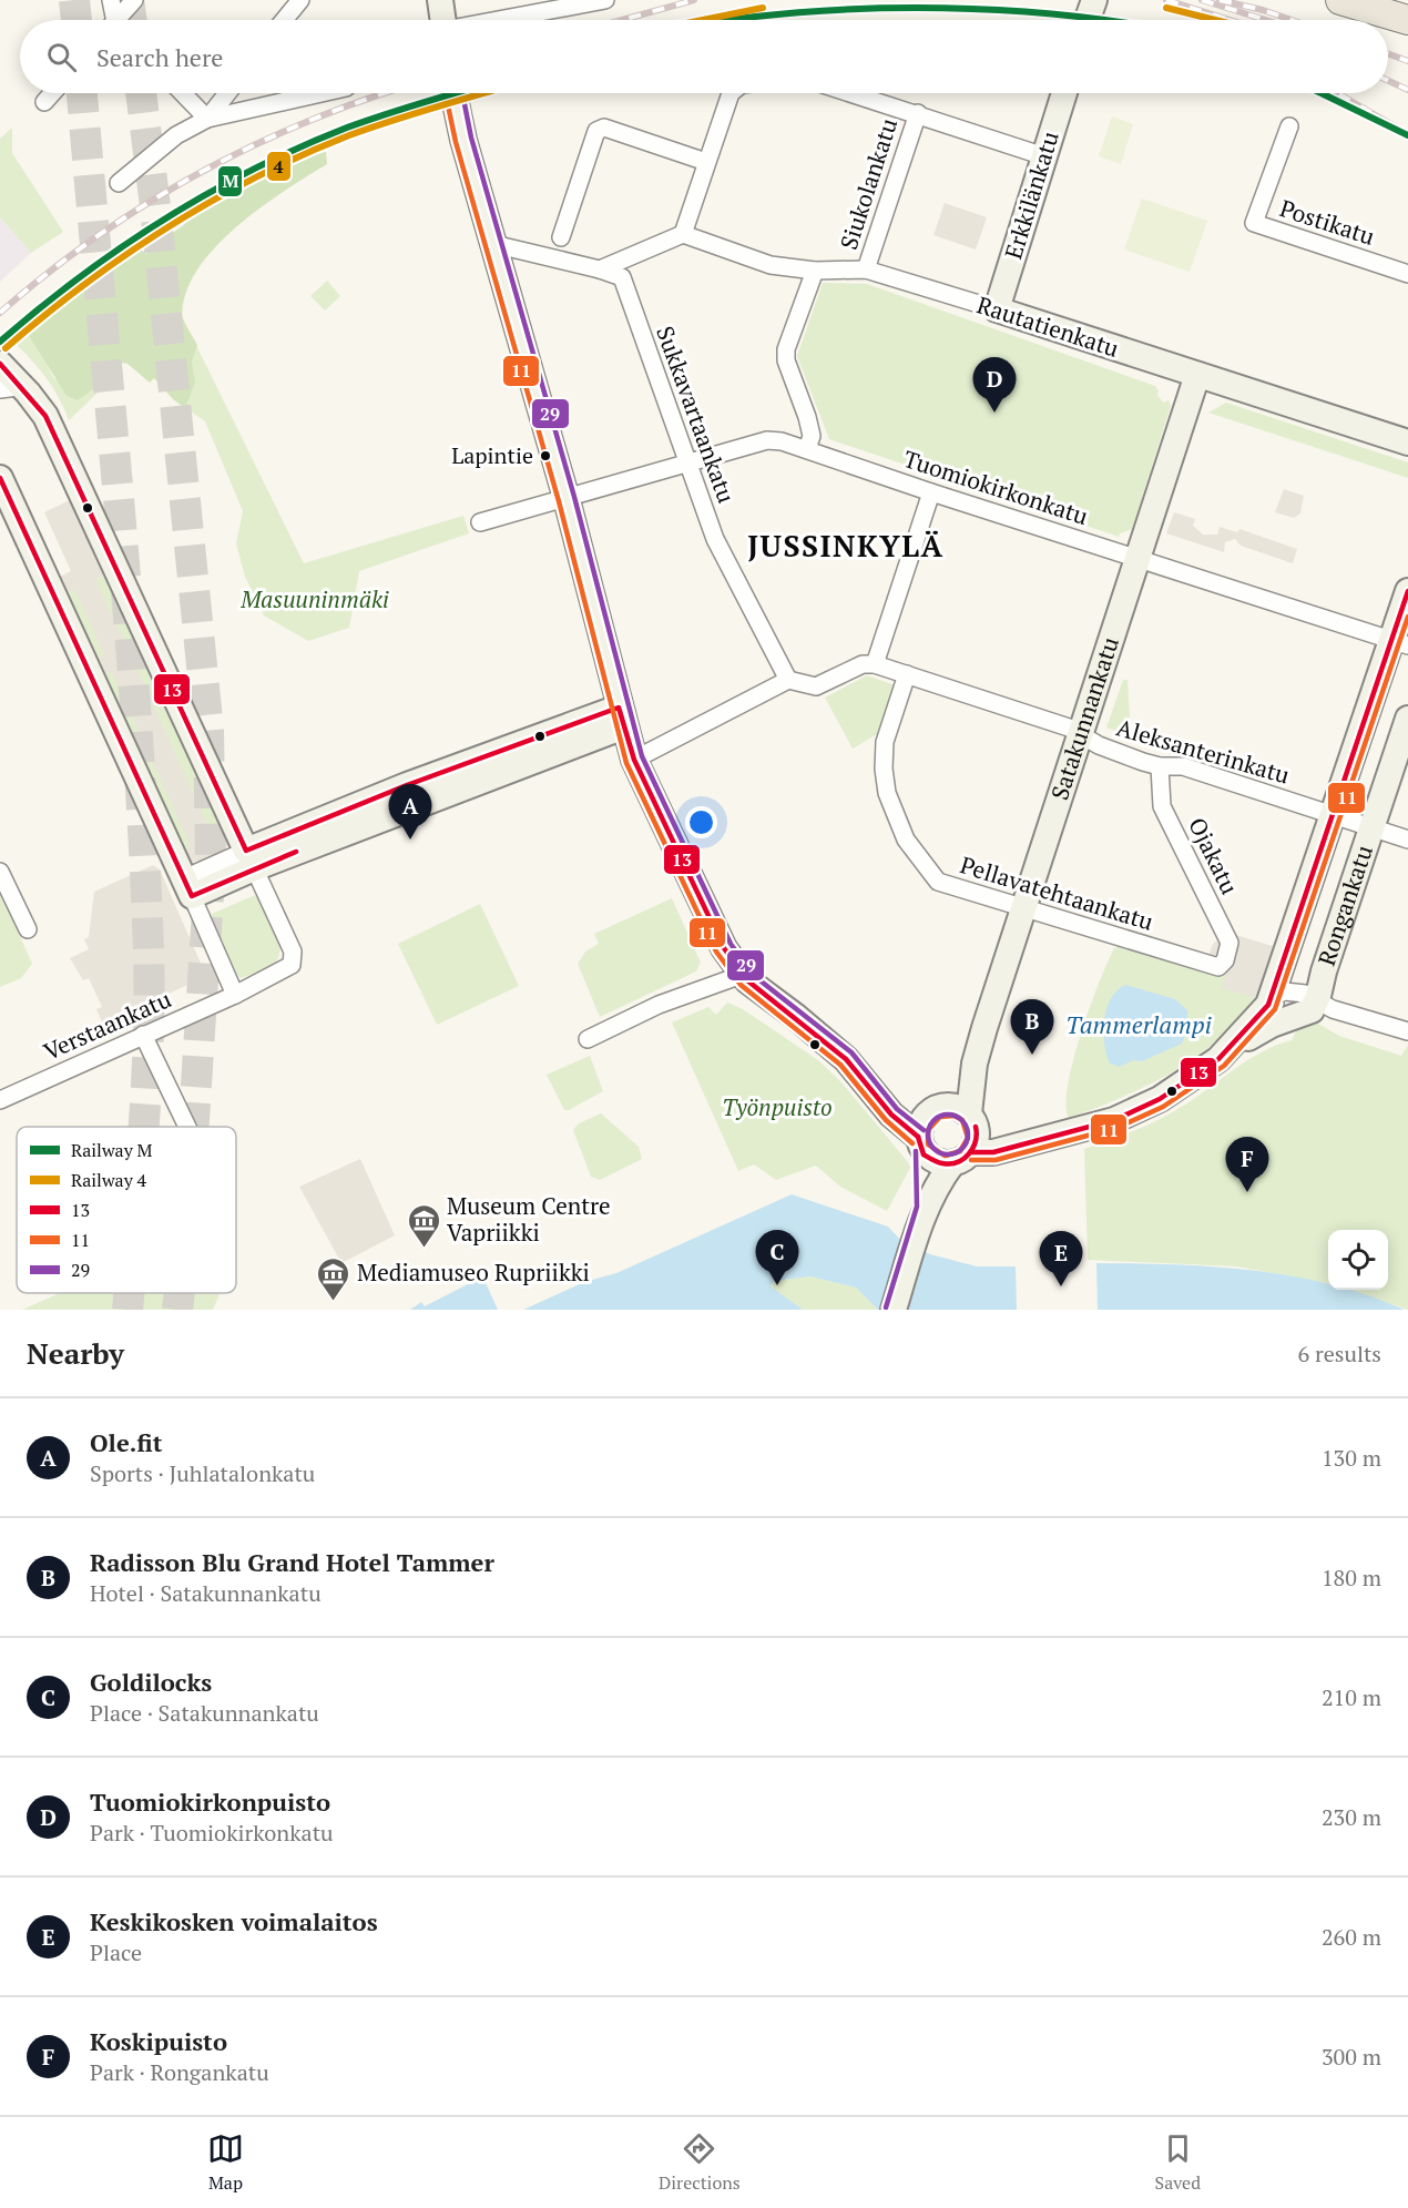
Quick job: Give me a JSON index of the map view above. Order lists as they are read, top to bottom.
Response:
{
  "streets": {
    "street": [
      "Siukolankatu",
      "Erkkilänkatu",
      "Postikatu",
      "Rautatienkatu",
      "Sukkavartaankatu",
      "Tuomiokirkonkatu",
      "Satakunnankatu",
      "Aleksanterinkatu",
      "Ojakatu",
      "Pellavatehtaankatu",
      "Rongankatu",
      "Verstaankatu"
    ]
  },
  "crossings": [
    ["Siukolankatu", "Rautatienkatu"],
    ["Siukolankatu", "Tuomiokirkonkatu"],
    ["Erkkilänkatu", "Rautatienkatu"],
    ["Rautatienkatu", "Satakunnankatu"],
    ["Sukkavartaankatu", "Tuomiokirkonkatu"],
    ["Tuomiokirkonkatu", "Satakunnankatu"],
    ["Tuomiokirkonkatu", "Rongankatu"],
    ["Satakunnankatu", "Aleksanterinkatu"],
    ["Satakunnankatu", "Pellavatehtaankatu"],
    ["Satakunnankatu", "Rongankatu"],
    ["Aleksanterinkatu", "Ojakatu"],
    ["Aleksanterinkatu", "Pellavatehtaankatu"],
    ["Aleksanterinkatu", "Rongankatu"],
    ["Ojakatu", "Pellavatehtaankatu"]
  ],
  "districts": ["JUSSINKYLÄ"],
  "water": ["Tammerlampi"],
  "parks": ["Masuuninmäki", "Työnpuisto"],
  "places": {
    "other": ["Lapintie"],
    "museum": ["Museum Centre Vapriikki", "Mediamuseo Rupriikki"]
  },
  "lines": [
    "rail line M",
    "rail line 4",
    "transit line 11",
    "transit line 29",
    "transit line 13"
  ],
  "legend": [
    "Railway M",
    "Railway 4",
    "13",
    "11",
    "29"
  ],
  "page": {
    "search": "Search here",
    "pins": [
      "D",
      "A",
      "B",
      "F",
      "C",
      "E"
    ],
    "heading": ["Nearby", "6 results"],
    "list": [
      {
        "mark": "A",
        "name": "Ole.fit",
        "note": "Sports · Juhlatalonkatu",
        "value": "130 m"
      },
      {
        "mark": "B",
        "name": "Radisson Blu Grand Hotel Tammer",
        "note": "Hotel · Satakunnankatu",
        "value": "180 m"
      },
      {
        "mark": "C",
        "name": "Goldilocks",
        "note": "Place · Satakunnankatu",
        "value": "210 m"
      },
      {
        "mark": "D",
        "name": "Tuomiokirkonpuisto",
        "note": "Park · Tuomiokirkonkatu",
        "value": "230 m"
      },
      {
        "mark": "E",
        "name": "Keskikosken voimalaitos",
        "note": "Place",
        "value": "260 m"
      },
      {
        "mark": "F",
        "name": "Koskipuisto",
        "note": "Park · Rongankatu",
        "value": "300 m"
      }
    ],
    "nav": ["Map", "Directions", "Saved"]
  }
}
